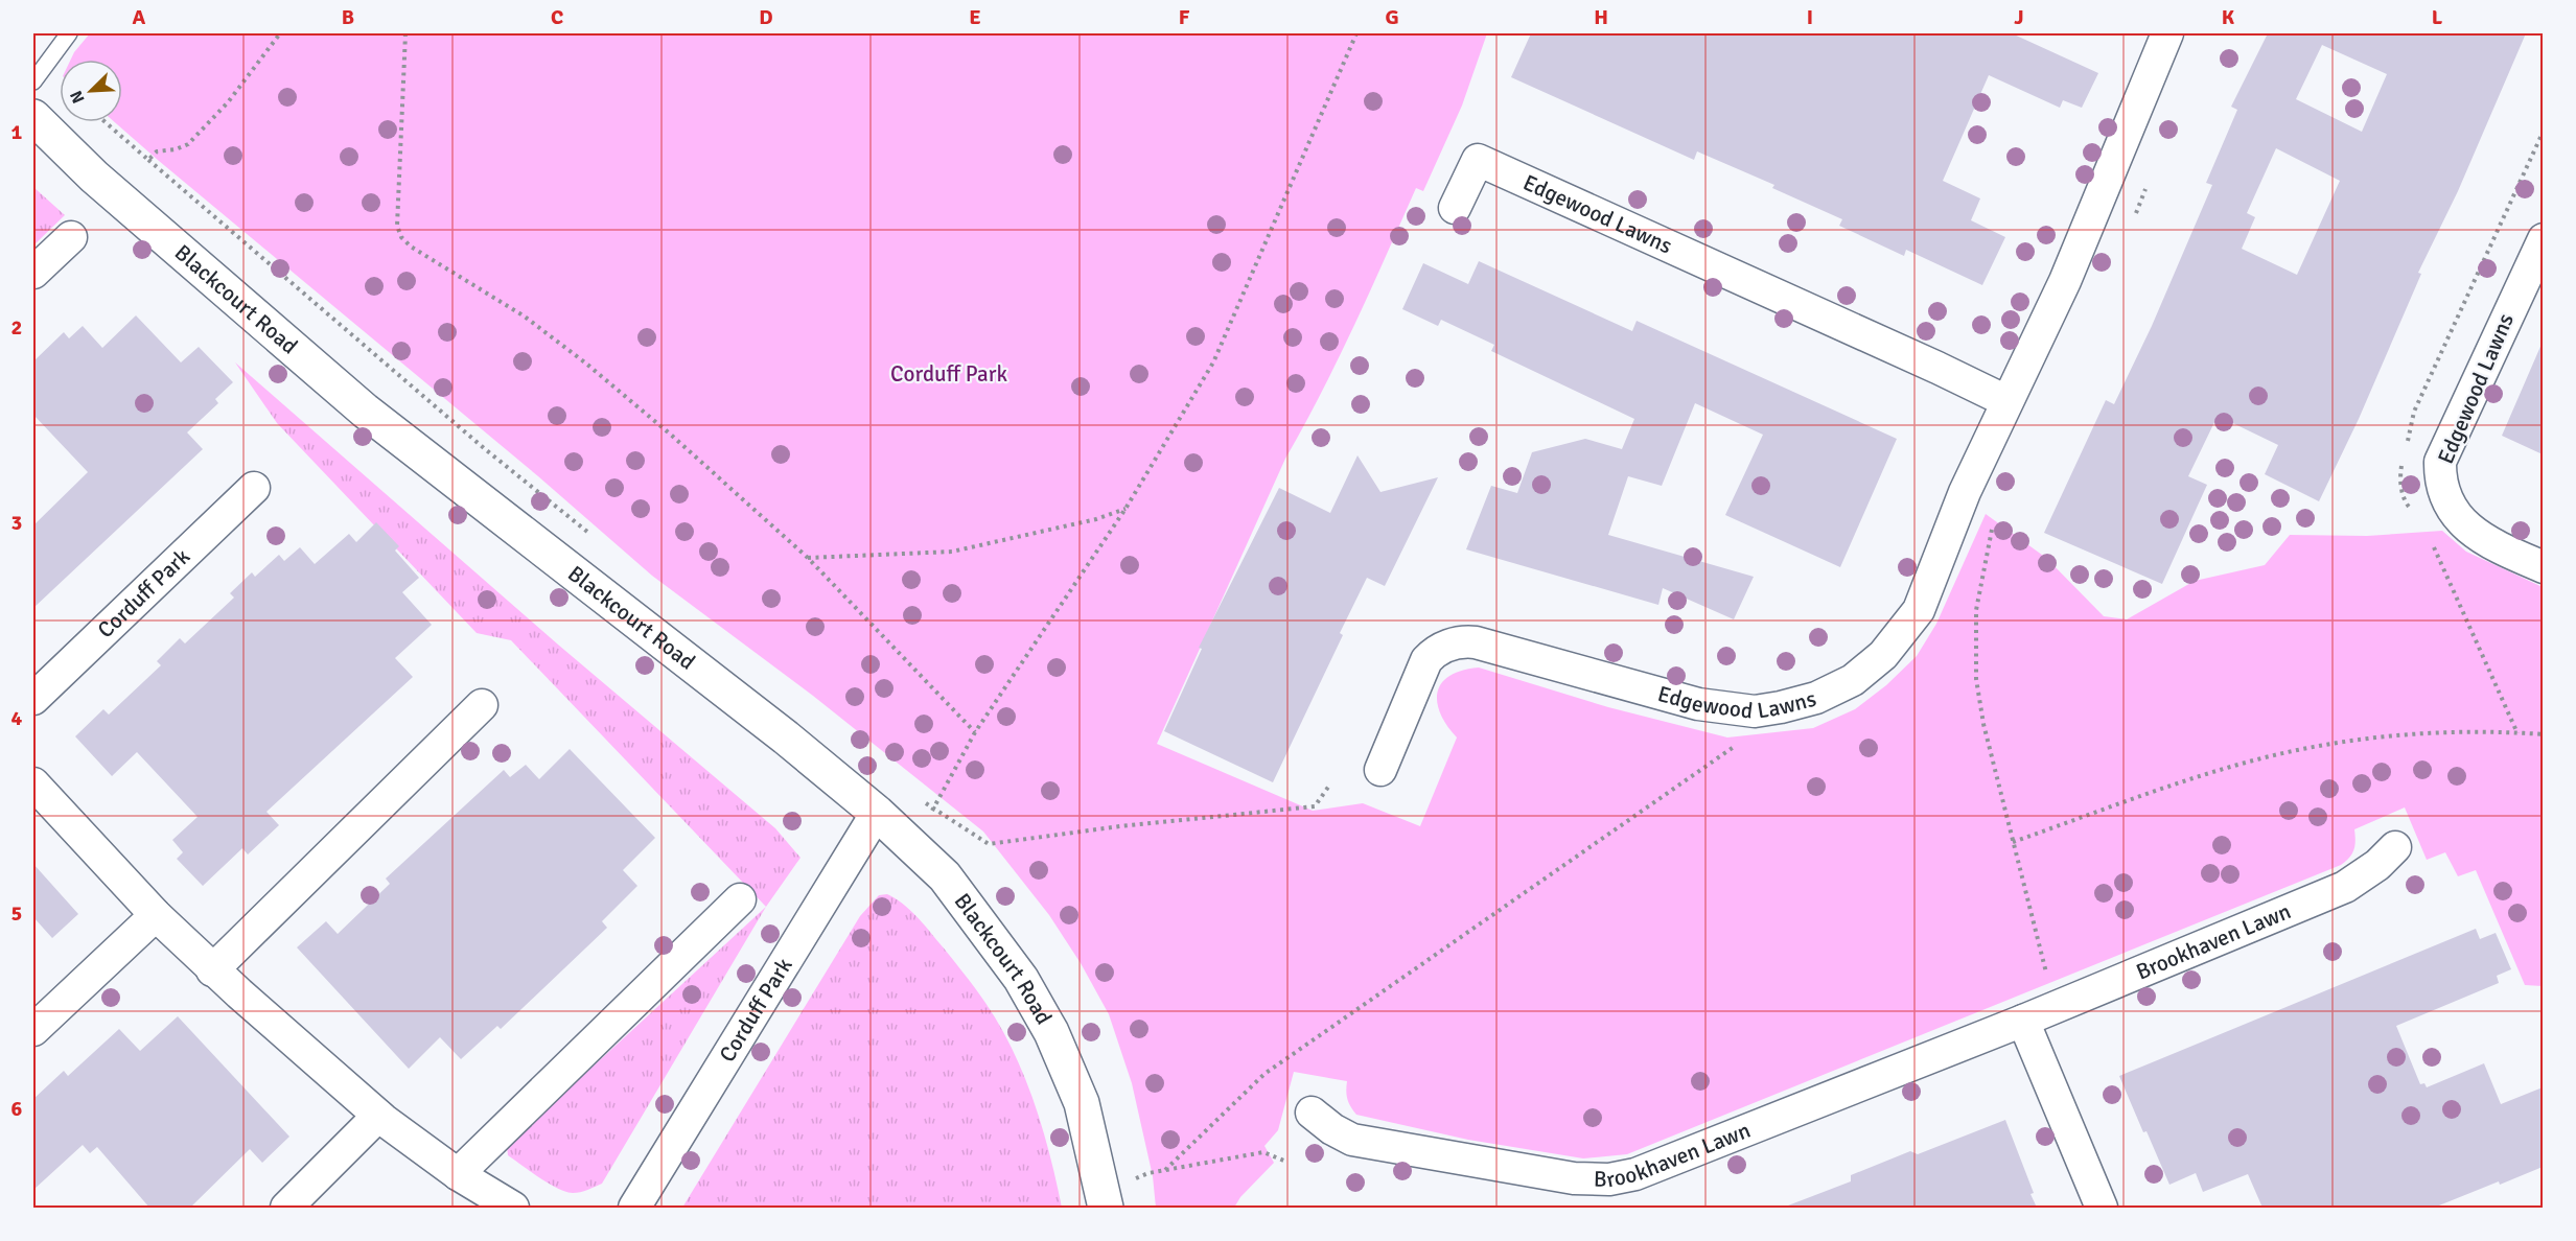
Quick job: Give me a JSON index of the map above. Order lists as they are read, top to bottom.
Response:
{
  "streets": {
    "street": [
      "Edgewood Lawns",
      "Blackcourt Road",
      "Corduff Park",
      "Brookhaven Lawn"
    ]
  },
  "crossings": [
    ["Blackcourt Road", "Corduff Park"]
  ],
  "parks": ["Corduff Park"],
  "north": "bottom left",
  "grid": {
    "columns": [
      "A",
      "B",
      "C",
      "D",
      "E",
      "F",
      "G",
      "H",
      "I",
      "J",
      "K",
      "L"
    ],
    "rows": [
      "1",
      "2",
      "3",
      "4",
      "5",
      "6"
    ]
  }
}
